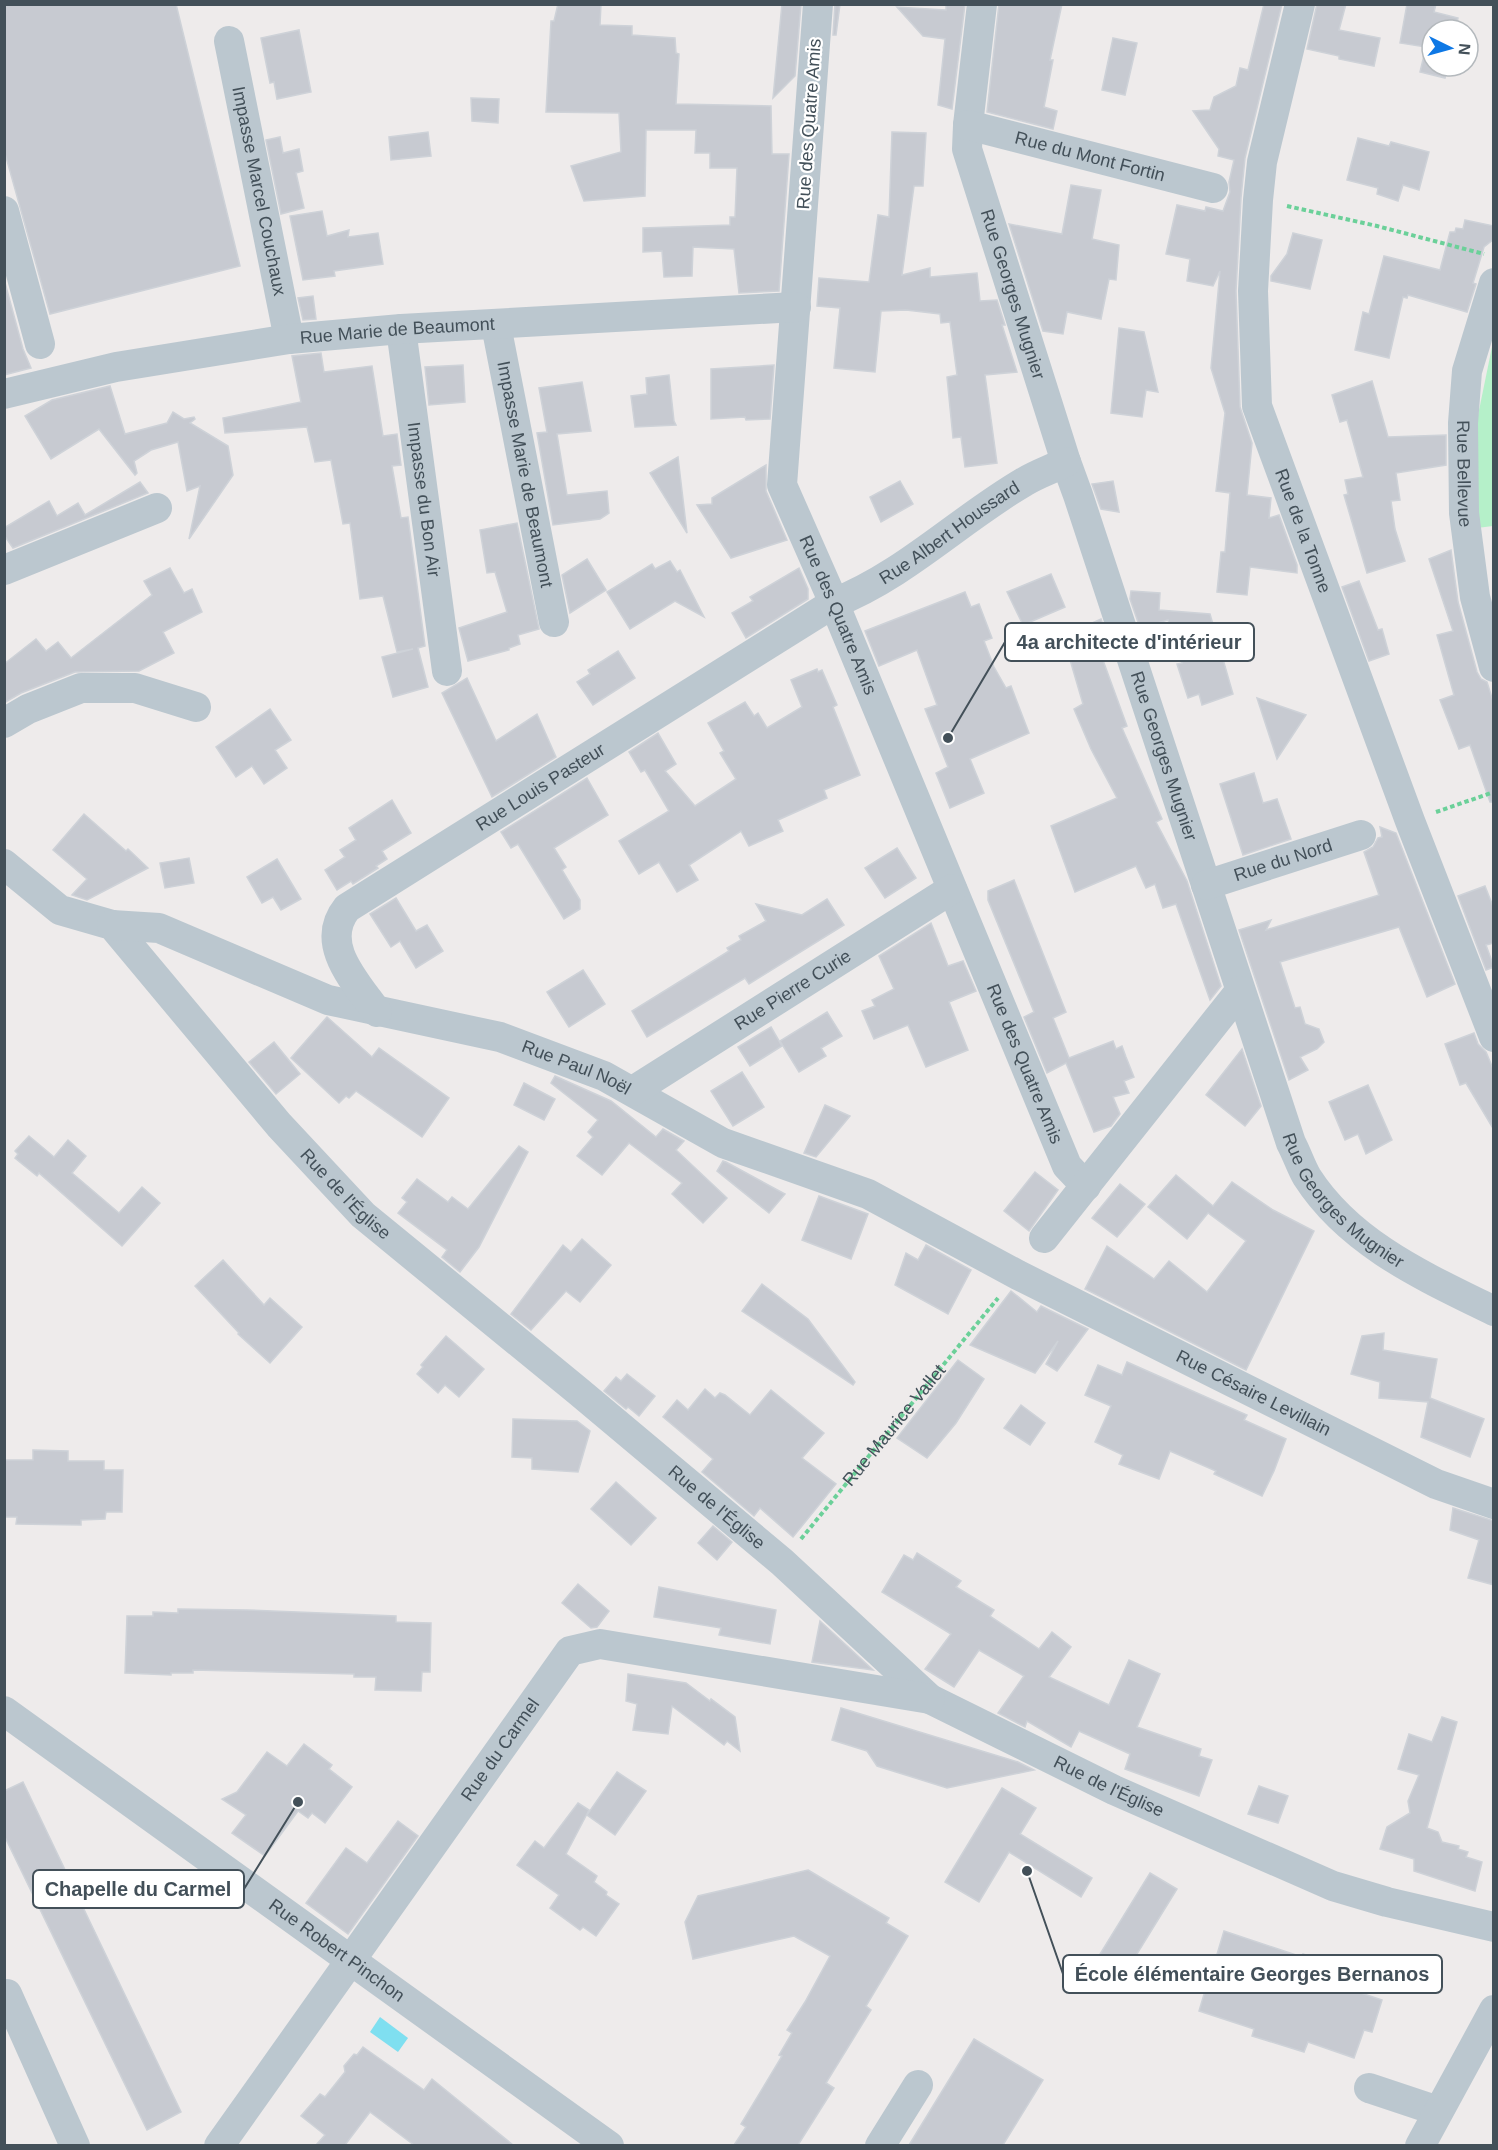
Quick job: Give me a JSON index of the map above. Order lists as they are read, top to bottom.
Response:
{
  "streets": {
    "street": [
      "Rue des Quatre Amis",
      "Rue du Mont Fortin",
      "Impasse Marcel Couchaux",
      "Rue Georges Mugnier",
      "Rue Marie de Beaumont",
      "Impasse Marie de Beaumont",
      "Rue Bellevue",
      "Impasse du Bon Air",
      "Rue de la Tonne",
      "Rue Albert Houssard",
      "Rue Louis Pasteur",
      "Rue du Nord",
      "Rue Pierre Curie",
      "Rue Paul Noël",
      "Rue de l'Église",
      "Rue Césaire Levillain",
      "Rue du Carmel",
      "Rue Robert Pinchon"
    ],
    "path": ["Rue Maurice Vallet"]
  },
  "crossings": [
    ["Rue des Quatre Amis", "Rue Marie de Beaumont"],
    ["Rue des Quatre Amis", "Rue Albert Houssard"],
    ["Rue des Quatre Amis", "Rue Louis Pasteur"],
    ["Rue des Quatre Amis", "Rue Pierre Curie"],
    ["Rue du Mont Fortin", "Rue Georges Mugnier"],
    ["Impasse Marcel Couchaux", "Rue Marie de Beaumont"],
    ["Rue Georges Mugnier", "Rue Albert Houssard"],
    ["Rue Georges Mugnier", "Rue du Nord"],
    ["Rue Marie de Beaumont", "Impasse Marie de Beaumont"],
    ["Rue Marie de Beaumont", "Impasse du Bon Air"],
    ["Rue Albert Houssard", "Rue Louis Pasteur"],
    ["Rue Louis Pasteur", "Rue Paul Noël"],
    ["Rue Pierre Curie", "Rue Paul Noël"],
    ["Rue Paul Noël", "Rue de l'Église"],
    ["Rue Paul Noël", "Rue Césaire Levillain"],
    ["Rue Paul Noël", "Rue Maurice Vallet"],
    ["Rue de l'Église", "Rue Maurice Vallet"],
    ["Rue de l'Église", "Rue du Carmel"],
    ["Rue Césaire Levillain", "Rue Maurice Vallet"],
    ["Rue du Carmel", "Rue Robert Pinchon"]
  ],
  "places": ["4a architecte d'intérieur", "Chapelle du Carmel", "École élémentaire Georges Bernanos"],
  "north": "right"
}
